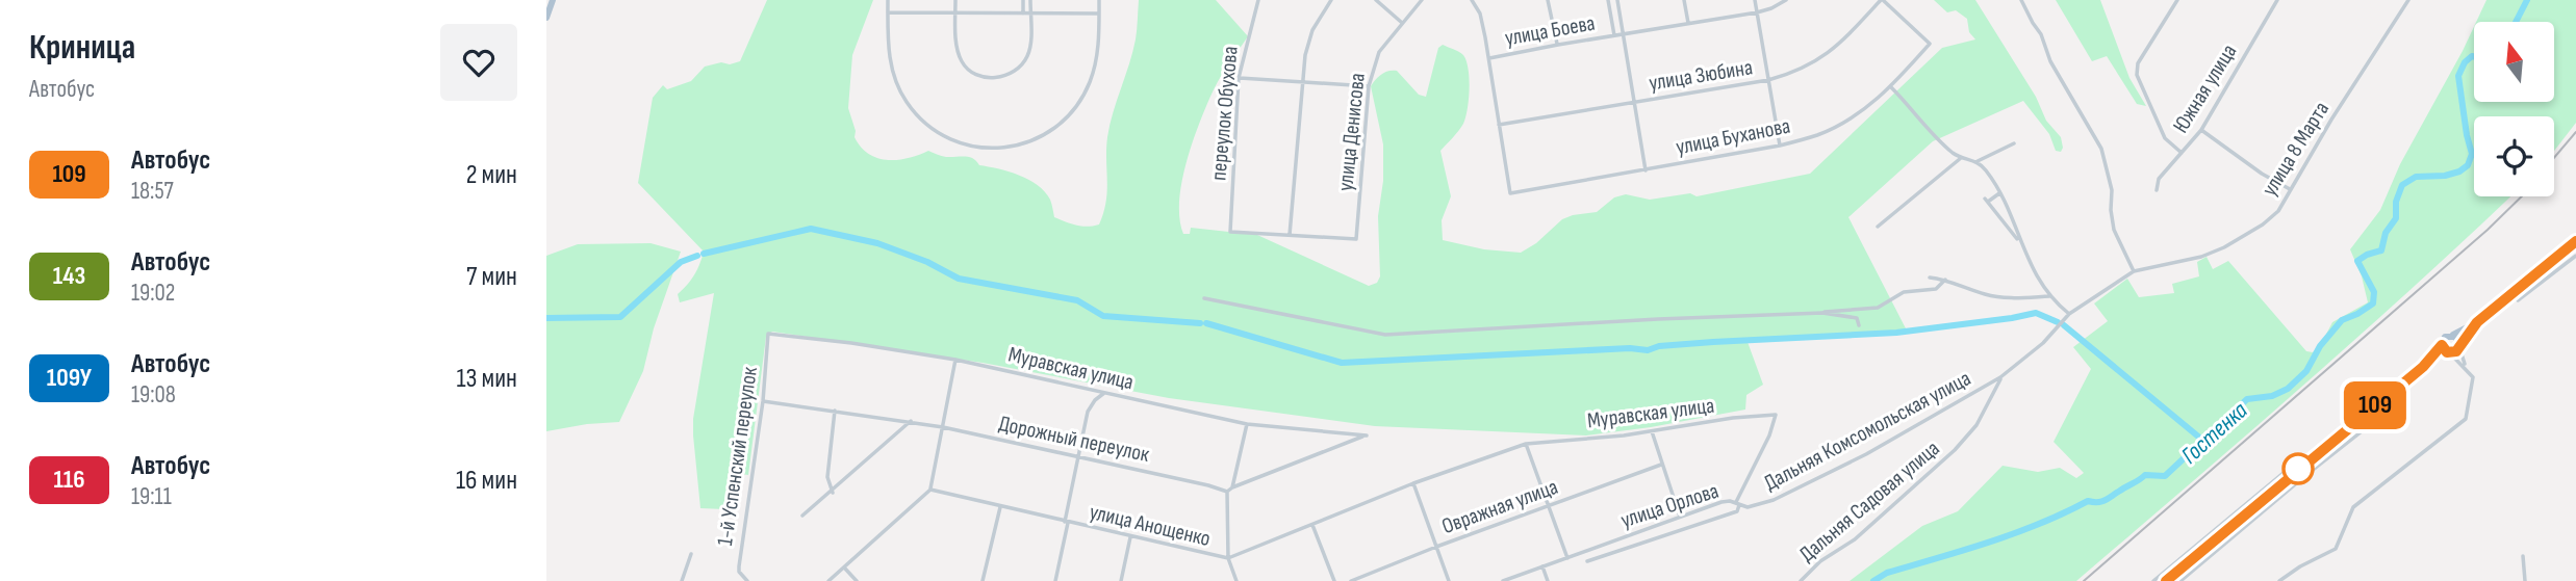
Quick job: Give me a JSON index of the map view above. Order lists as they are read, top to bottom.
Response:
{
  "streets": {
    "street": [
      "улица Боева",
      "улица Зюбина",
      "Южная улица",
      "переулок Обухова",
      "улица Денисова",
      "улица Буханова",
      "улица 8 Марта",
      "Муравская улица",
      "Дальняя Комсомольская улица",
      "Дорожный переулок",
      "1-й Успенский переулок",
      "Дальняя Садовая улица",
      "улица Орлова",
      "Овражная улица",
      "улица Анощенко"
    ]
  },
  "crossings": [
    ["улица Зюбина", "улица Буханова"],
    ["переулок Обухова", "улица Денисова"],
    ["улица 8 Марта", "Дальняя Садовая улица"],
    ["Муравская улица", "1-й Успенский переулок"],
    ["Муравская улица", "улица Орлова"],
    ["Муравская улица", "улица Анощенко"],
    ["Дальняя Комсомольская улица", "Дальняя Садовая улица"],
    ["Дальняя Комсомольская улица", "улица Орлова"],
    ["Дорожный переулок", "1-й Успенский переулок"]
  ],
  "water": ["Гостенка"],
  "lines": ["bus line 109"],
  "north": "top",
  "page": {
    "heading": ["Криница", "Автобус"],
    "on_map": "109",
    "list": [
      {
        "mark": "109",
        "name": "Автобус",
        "note": "18:57",
        "value": "2 мин"
      },
      {
        "mark": "143",
        "name": "Автобус",
        "note": "19:02",
        "value": "7 мин"
      },
      {
        "mark": "109У",
        "name": "Автобус",
        "note": "19:08",
        "value": "13 мин"
      },
      {
        "mark": "116",
        "name": "Автобус",
        "note": "19:11",
        "value": "16 мин"
      }
    ]
  }
}
